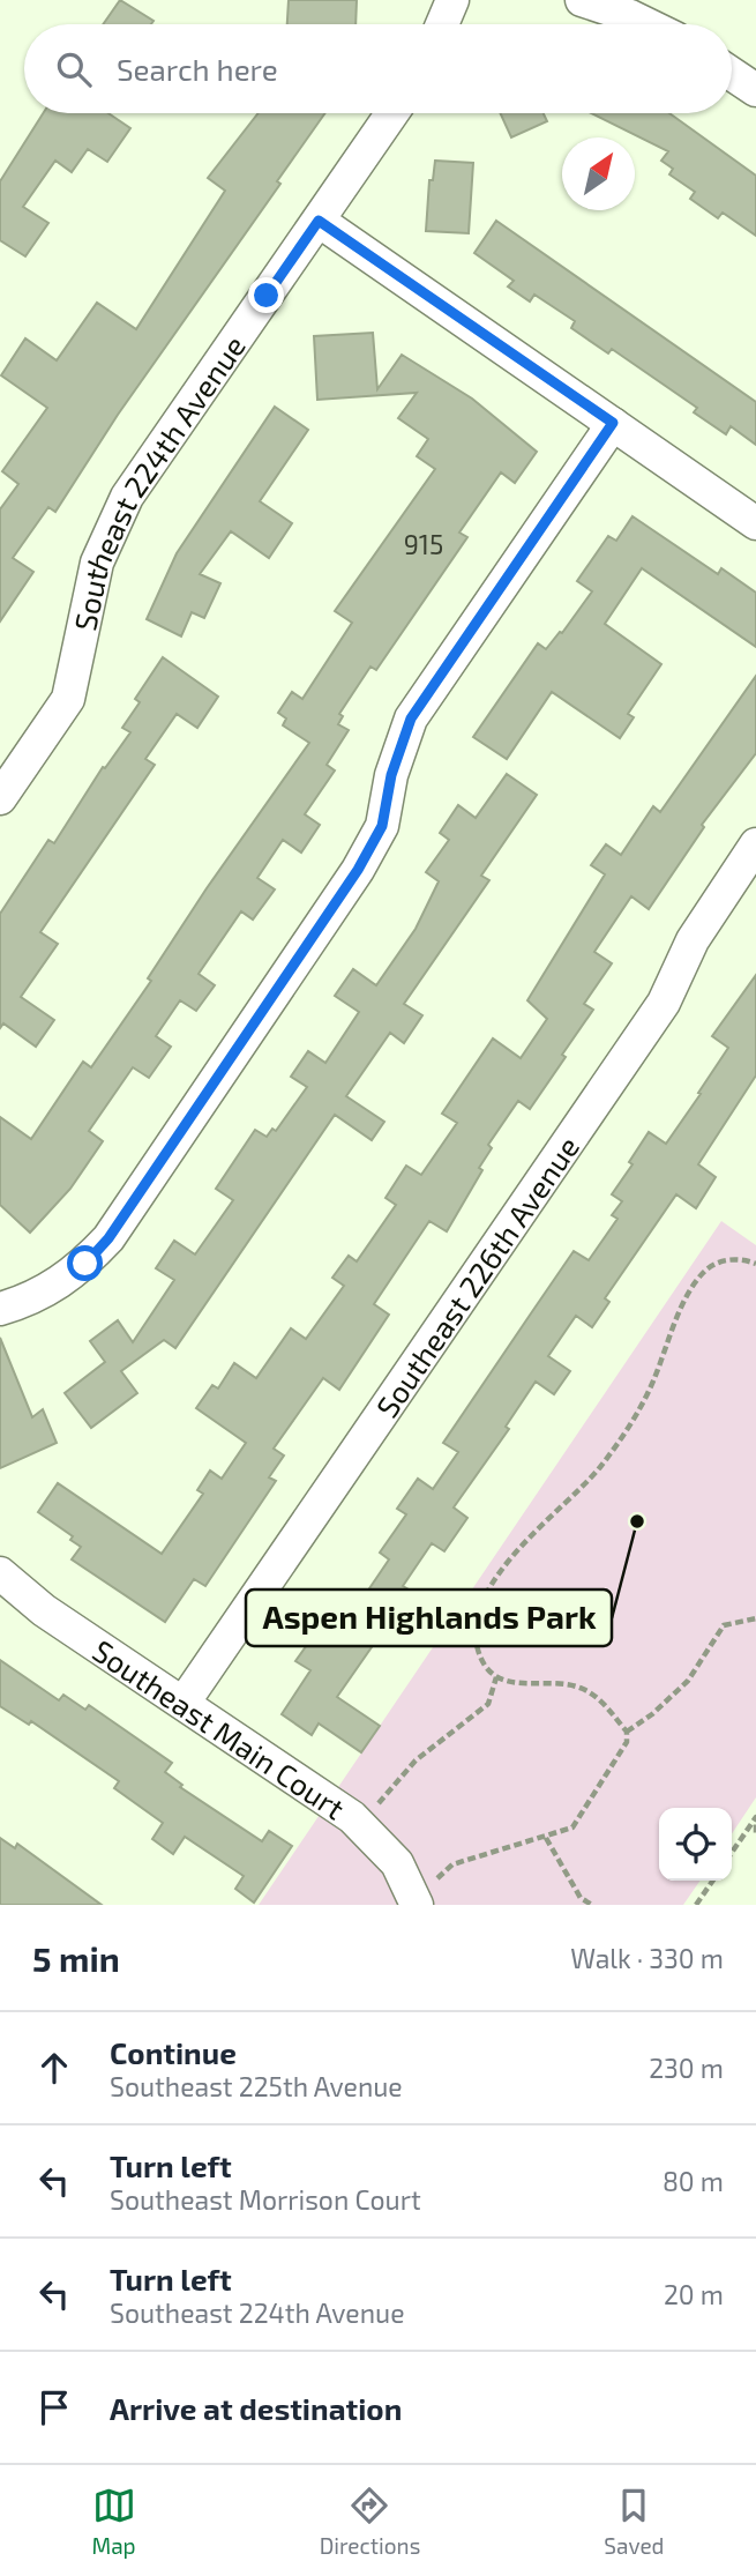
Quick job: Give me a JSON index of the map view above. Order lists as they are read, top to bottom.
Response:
{
  "streets": {
    "street": ["Southeast 224th Avenue", "Southeast 226th Avenue", "Southeast Main Court"]
  },
  "crossings": [
    ["Southeast 226th Avenue", "Southeast Main Court"]
  ],
  "places": ["Aspen Highlands Park"],
  "house_numbers": ["915"],
  "north": "top right",
  "page": {
    "search": "Search here",
    "heading": ["5 min", "Walk · 330 m"],
    "list": [
      ["Continue", "Southeast 225th Avenue", "230 m"],
      ["Turn left", "Southeast Morrison Court", "80 m"],
      ["Turn left", "Southeast 224th Avenue", "20 m"],
      "Arrive at destination"
    ],
    "nav": ["Map", "Directions", "Saved"]
  }
}
